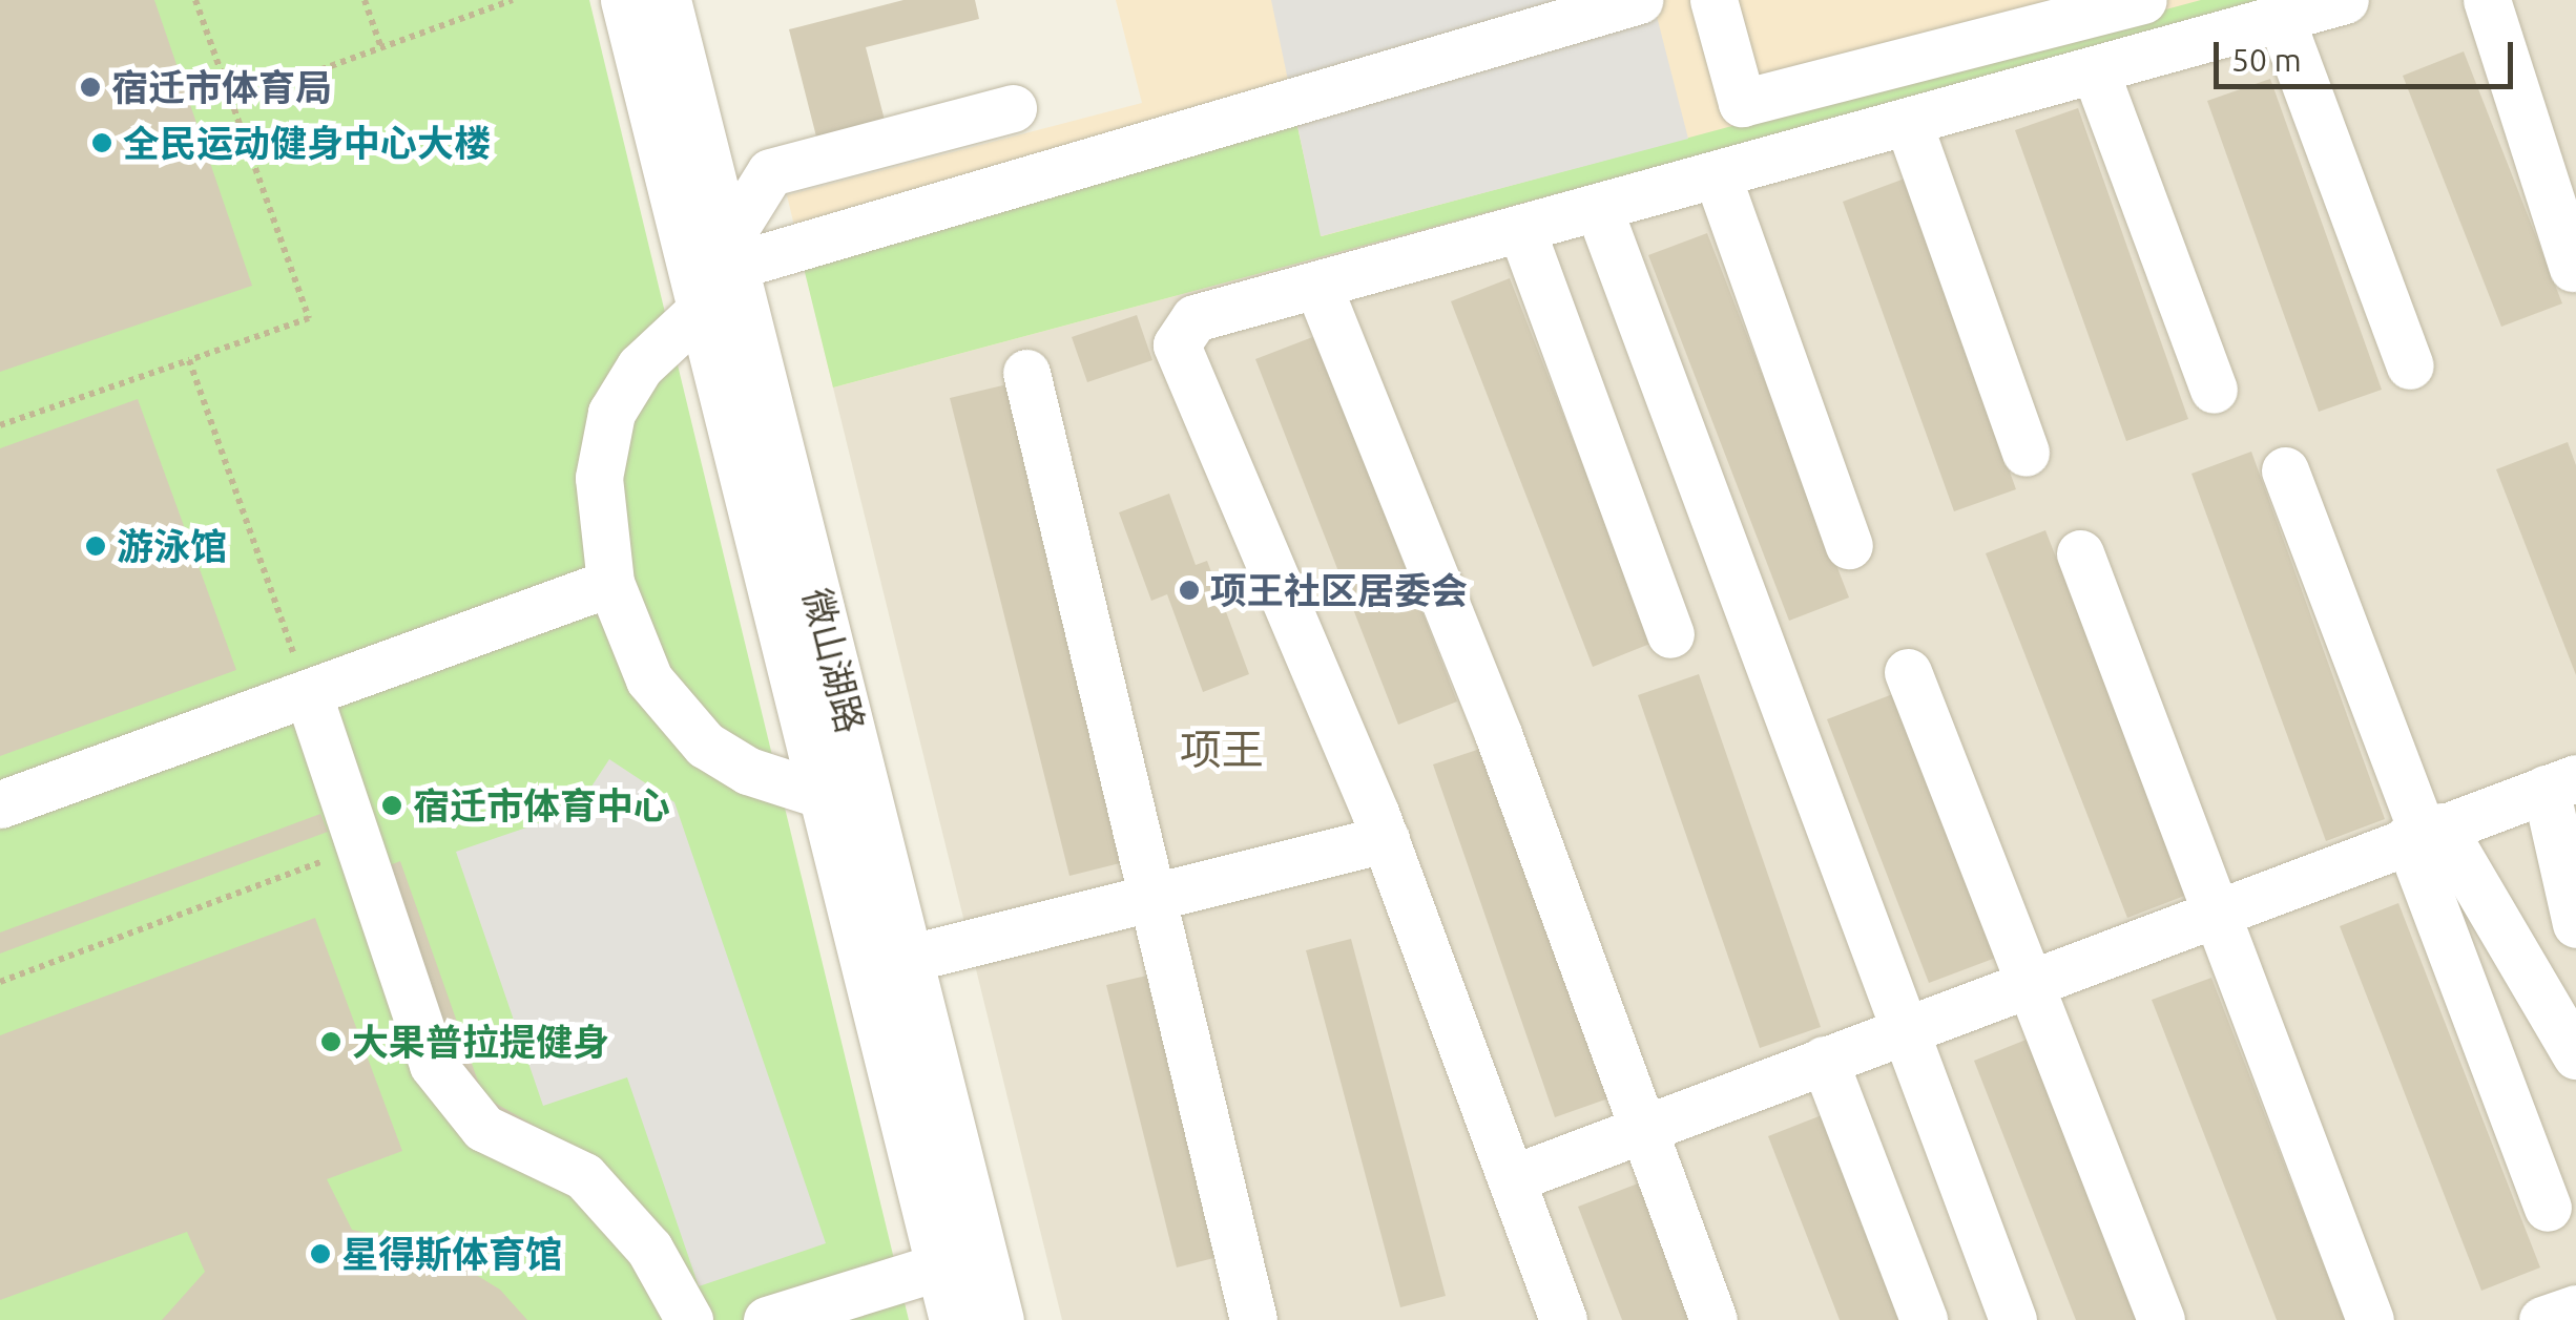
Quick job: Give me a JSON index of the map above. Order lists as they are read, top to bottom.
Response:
{
  "streets": {
    "street": ["微山湖路"]
  },
  "districts": ["项王"],
  "places": [
    "宿迁市体育局",
    "全民运动健身中心大楼",
    "游泳馆",
    "项王社区居委会",
    "宿迁市体育中心",
    "大果普拉提健身",
    "星得斯体育馆"
  ],
  "scale_bar": "50 m"
}
